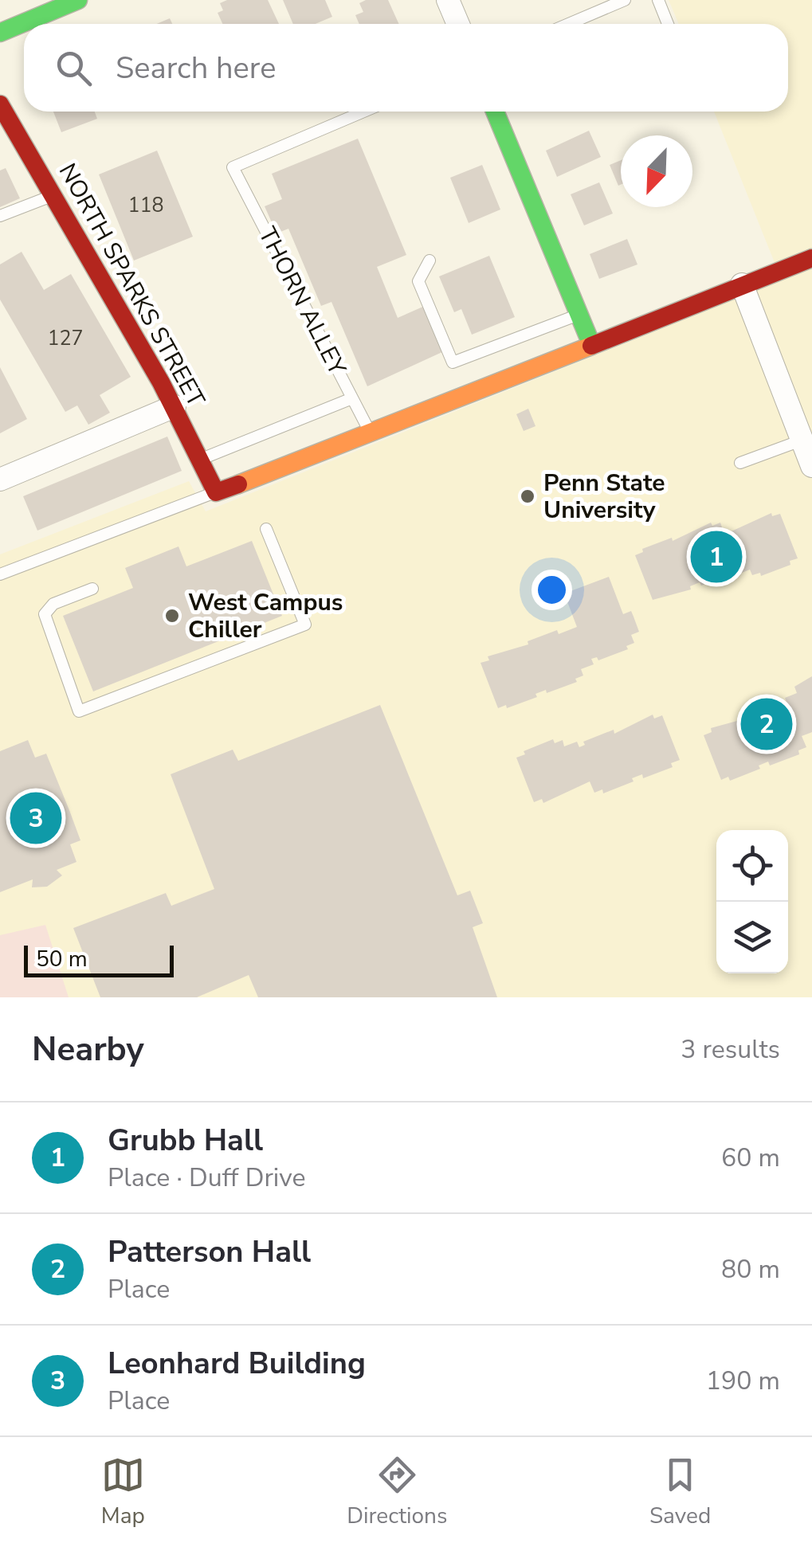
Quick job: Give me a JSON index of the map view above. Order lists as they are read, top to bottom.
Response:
{
  "streets": {
    "street": ["NORTH SPARKS STREET"],
    "lane": ["THORN ALLEY"]
  },
  "places": ["Penn State University", "West Campus Chiller"],
  "house_numbers": ["118", "127"],
  "scale_bar": "50 m",
  "north": "bottom left",
  "page": {
    "search": "Search here",
    "pins": ["1", "2", "3"],
    "scale": "50 m",
    "heading": ["Nearby", "3 results"],
    "list": [
      {
        "mark": "1",
        "name": "Grubb Hall",
        "note": "Place · Duff Drive",
        "value": "60 m"
      },
      {
        "mark": "2",
        "name": "Patterson Hall",
        "note": "Place",
        "value": "80 m"
      },
      {
        "mark": "3",
        "name": "Leonhard Building",
        "note": "Place",
        "value": "190 m"
      }
    ],
    "nav": ["Map", "Directions", "Saved"]
  }
}
